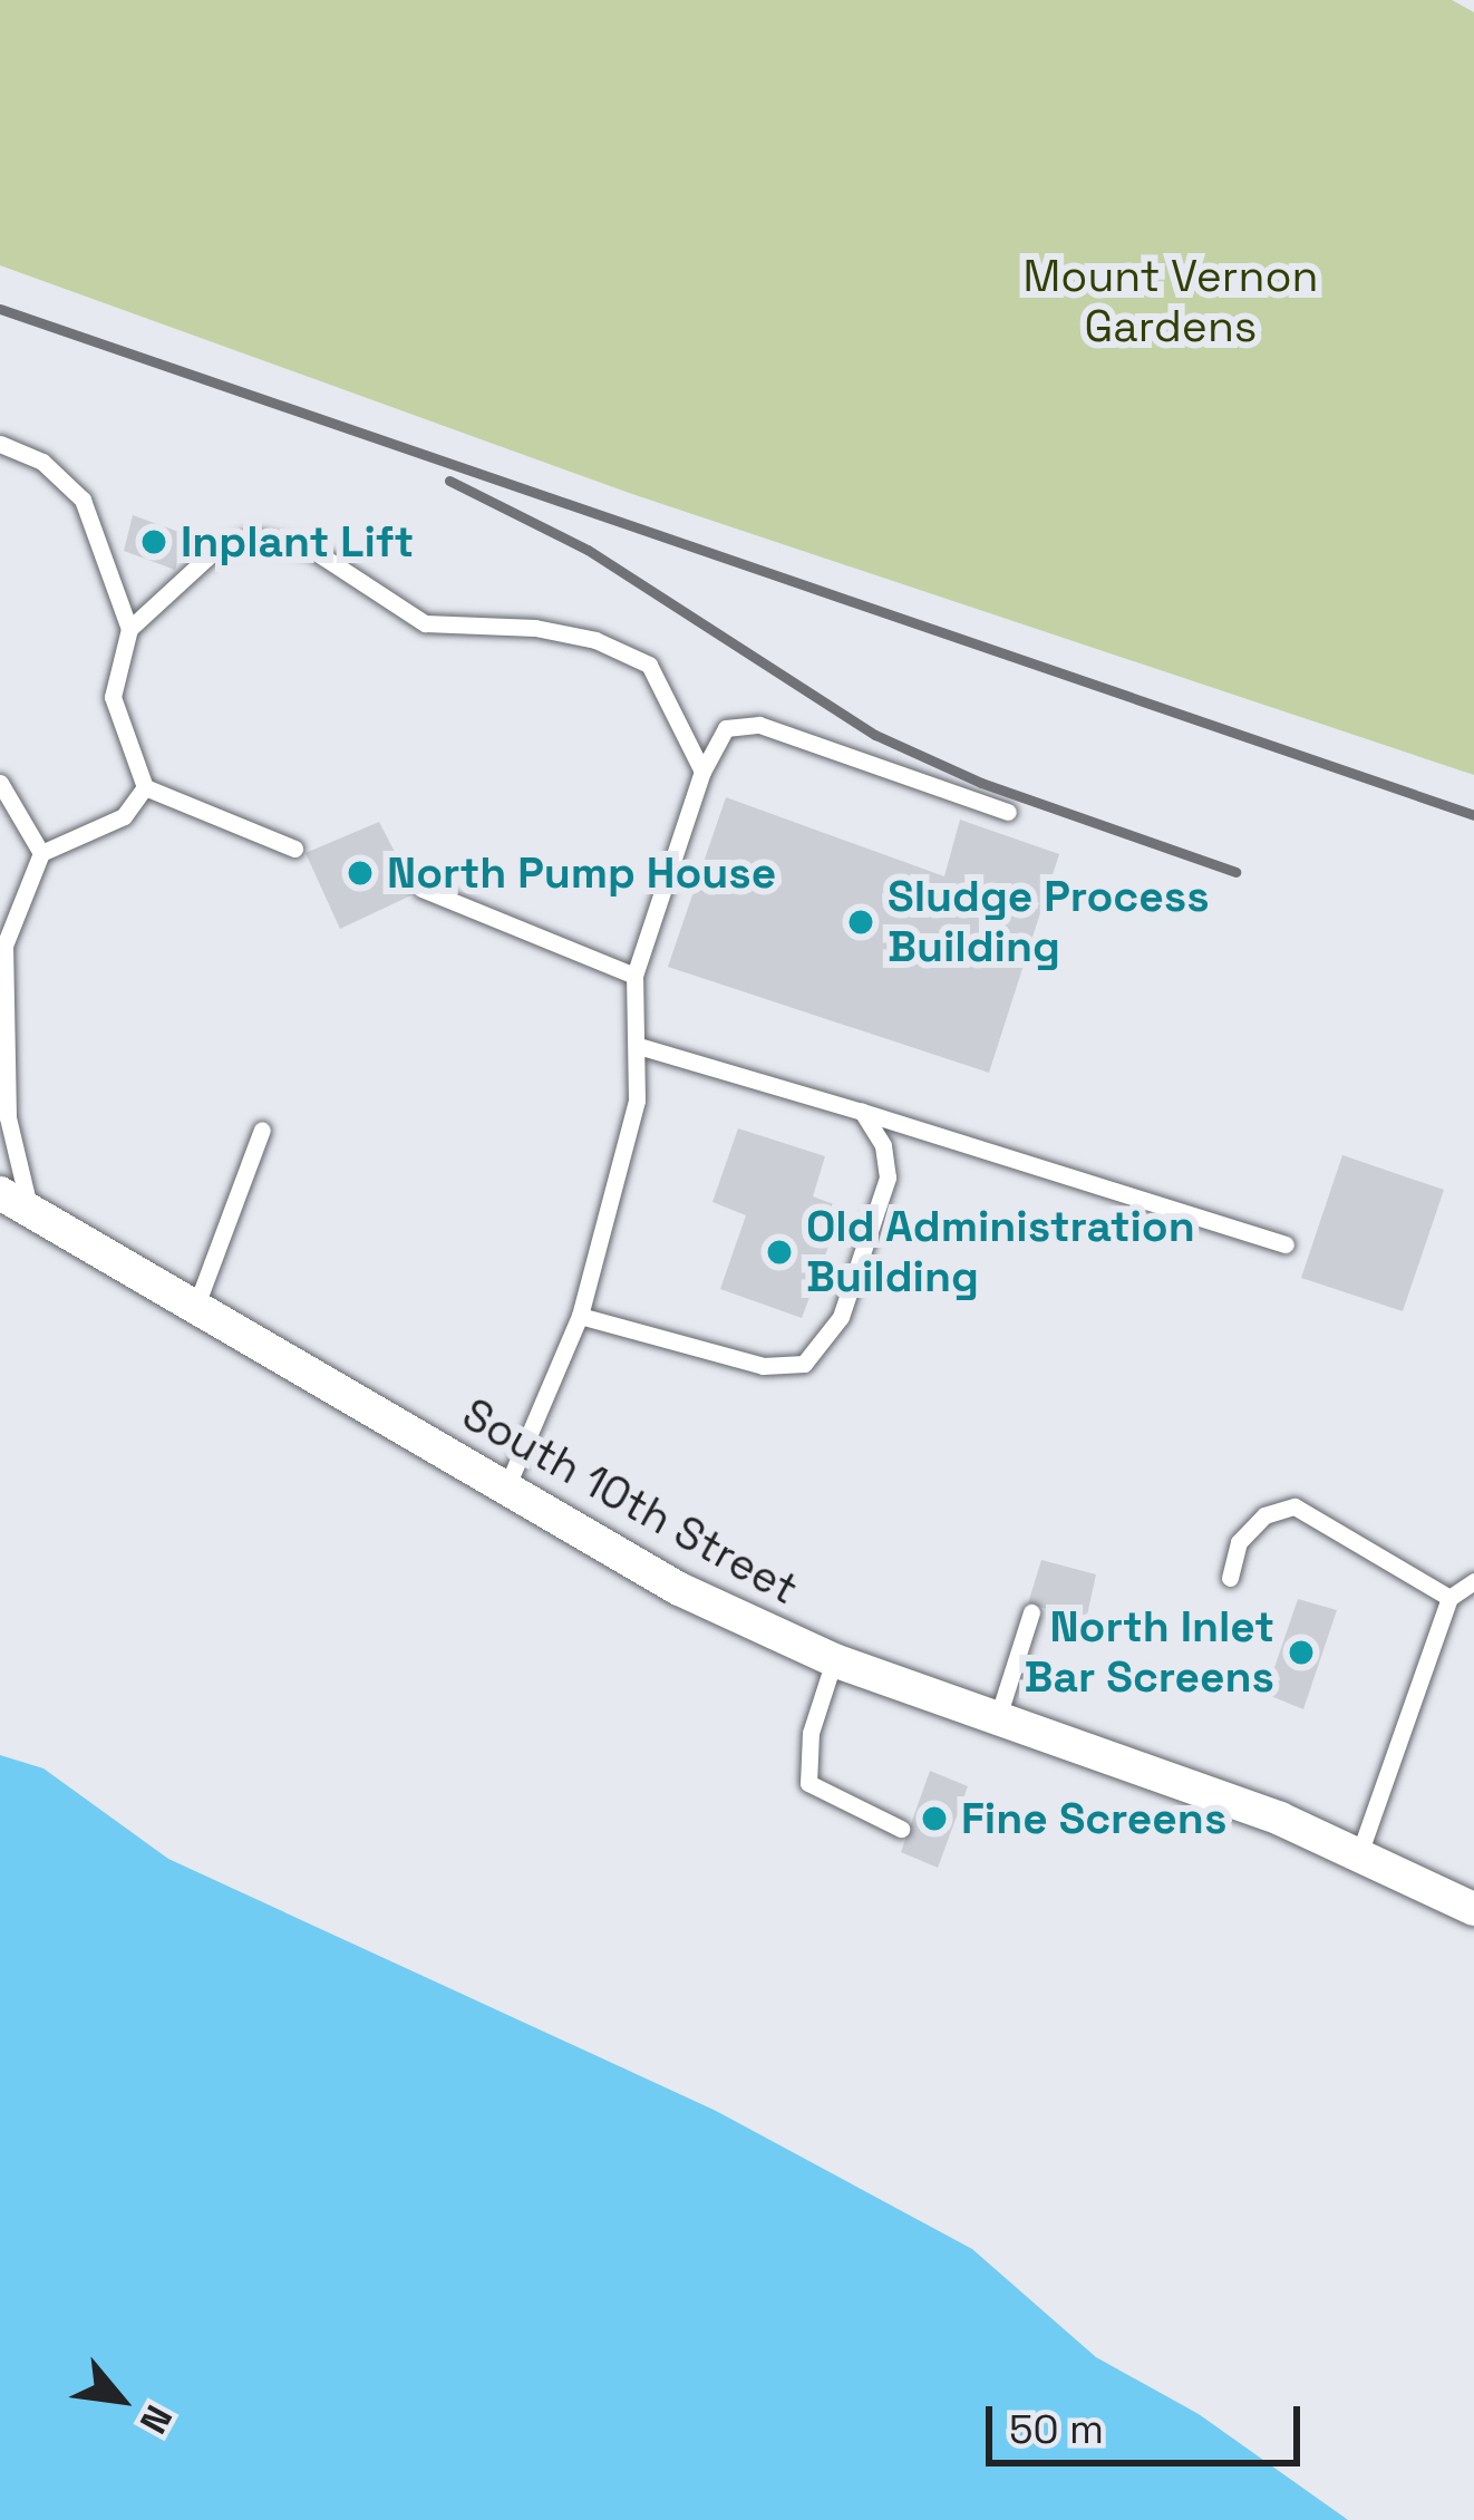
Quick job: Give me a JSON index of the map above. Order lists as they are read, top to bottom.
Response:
{
  "streets": {
    "street": ["South 10th Street"]
  },
  "parks": ["Mount Vernon Gardens"],
  "places": [
    "Inplant Lift",
    "North Pump House",
    "Sludge Process Building",
    "Old Administration Building",
    "North Inlet Bar Screens",
    "Fine Screens"
  ],
  "scale_bar": "50 m",
  "north": "bottom right"
}
